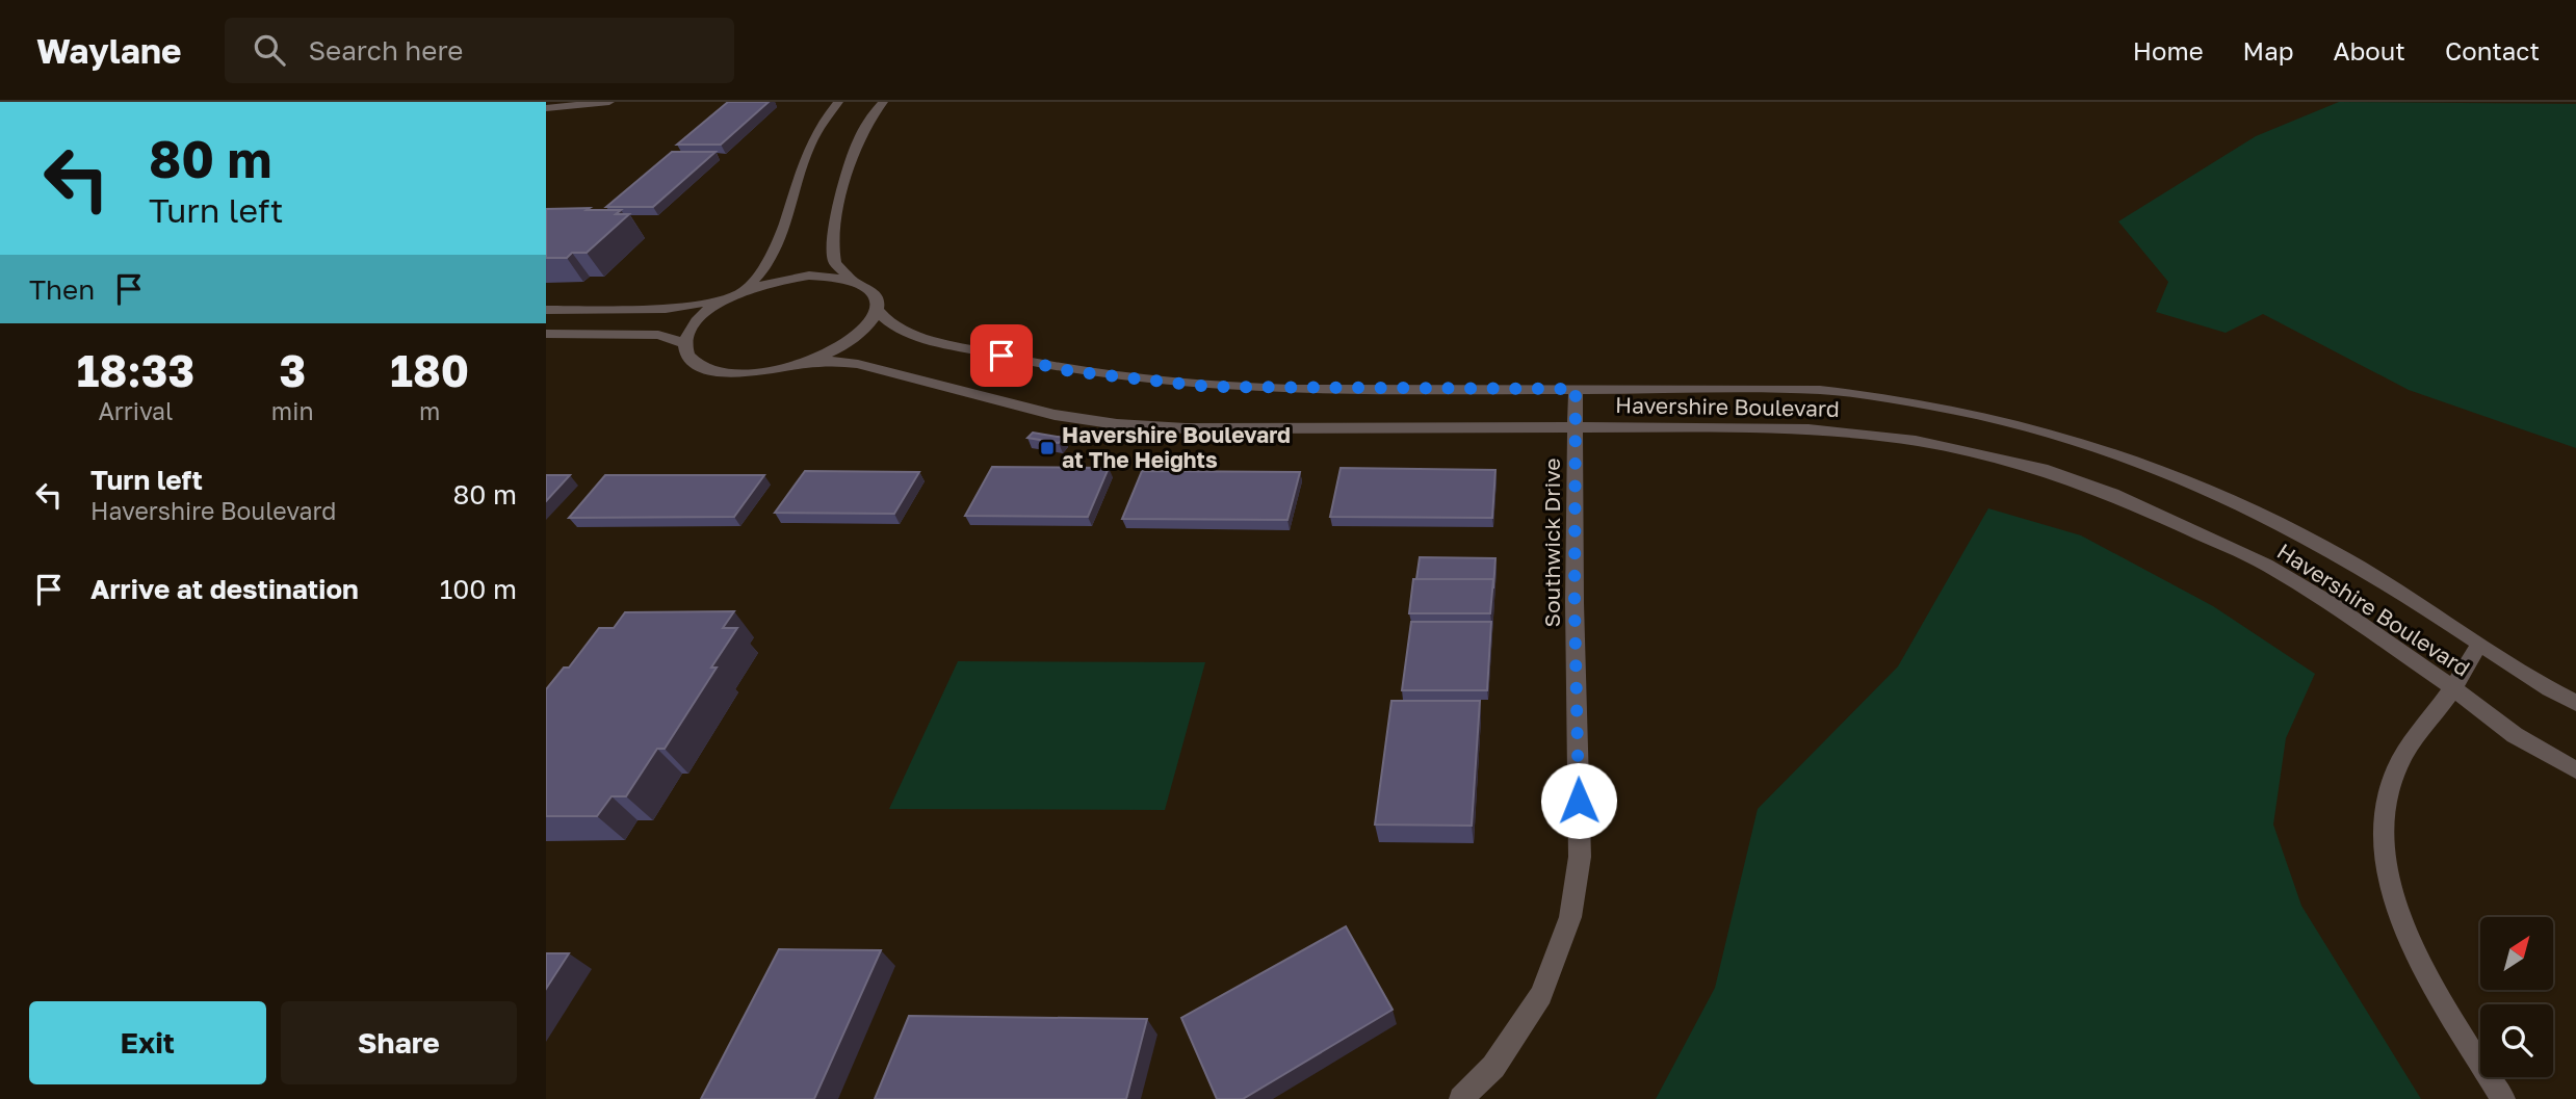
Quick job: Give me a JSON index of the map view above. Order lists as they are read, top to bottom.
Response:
{
  "streets": {
    "street": ["Havershire Boulevard", "Southwick Drive"]
  },
  "crossings": [
    ["Havershire Boulevard", "Southwick Drive"]
  ],
  "places": {
    "transit": ["Havershire Boulevard at The Heights"]
  },
  "north": "top right",
  "page": {
    "header": "Waylane",
    "search": "Search here",
    "nav": [
      "Home",
      "Map",
      "About",
      "Contact"
    ],
    "turn": ["80 m", "Turn left"],
    "then": "Then",
    "eta": [
      "18:33",
      "Arrival",
      "3",
      "min",
      "180",
      "m"
    ],
    "list": [
      {
        "name": "Turn left",
        "note": "Havershire Boulevard",
        "value": "80 m"
      },
      {
        "name": "Arrive at destination",
        "value": "100 m"
      }
    ],
    "buttons": ["Exit", "Share"]
  }
}
